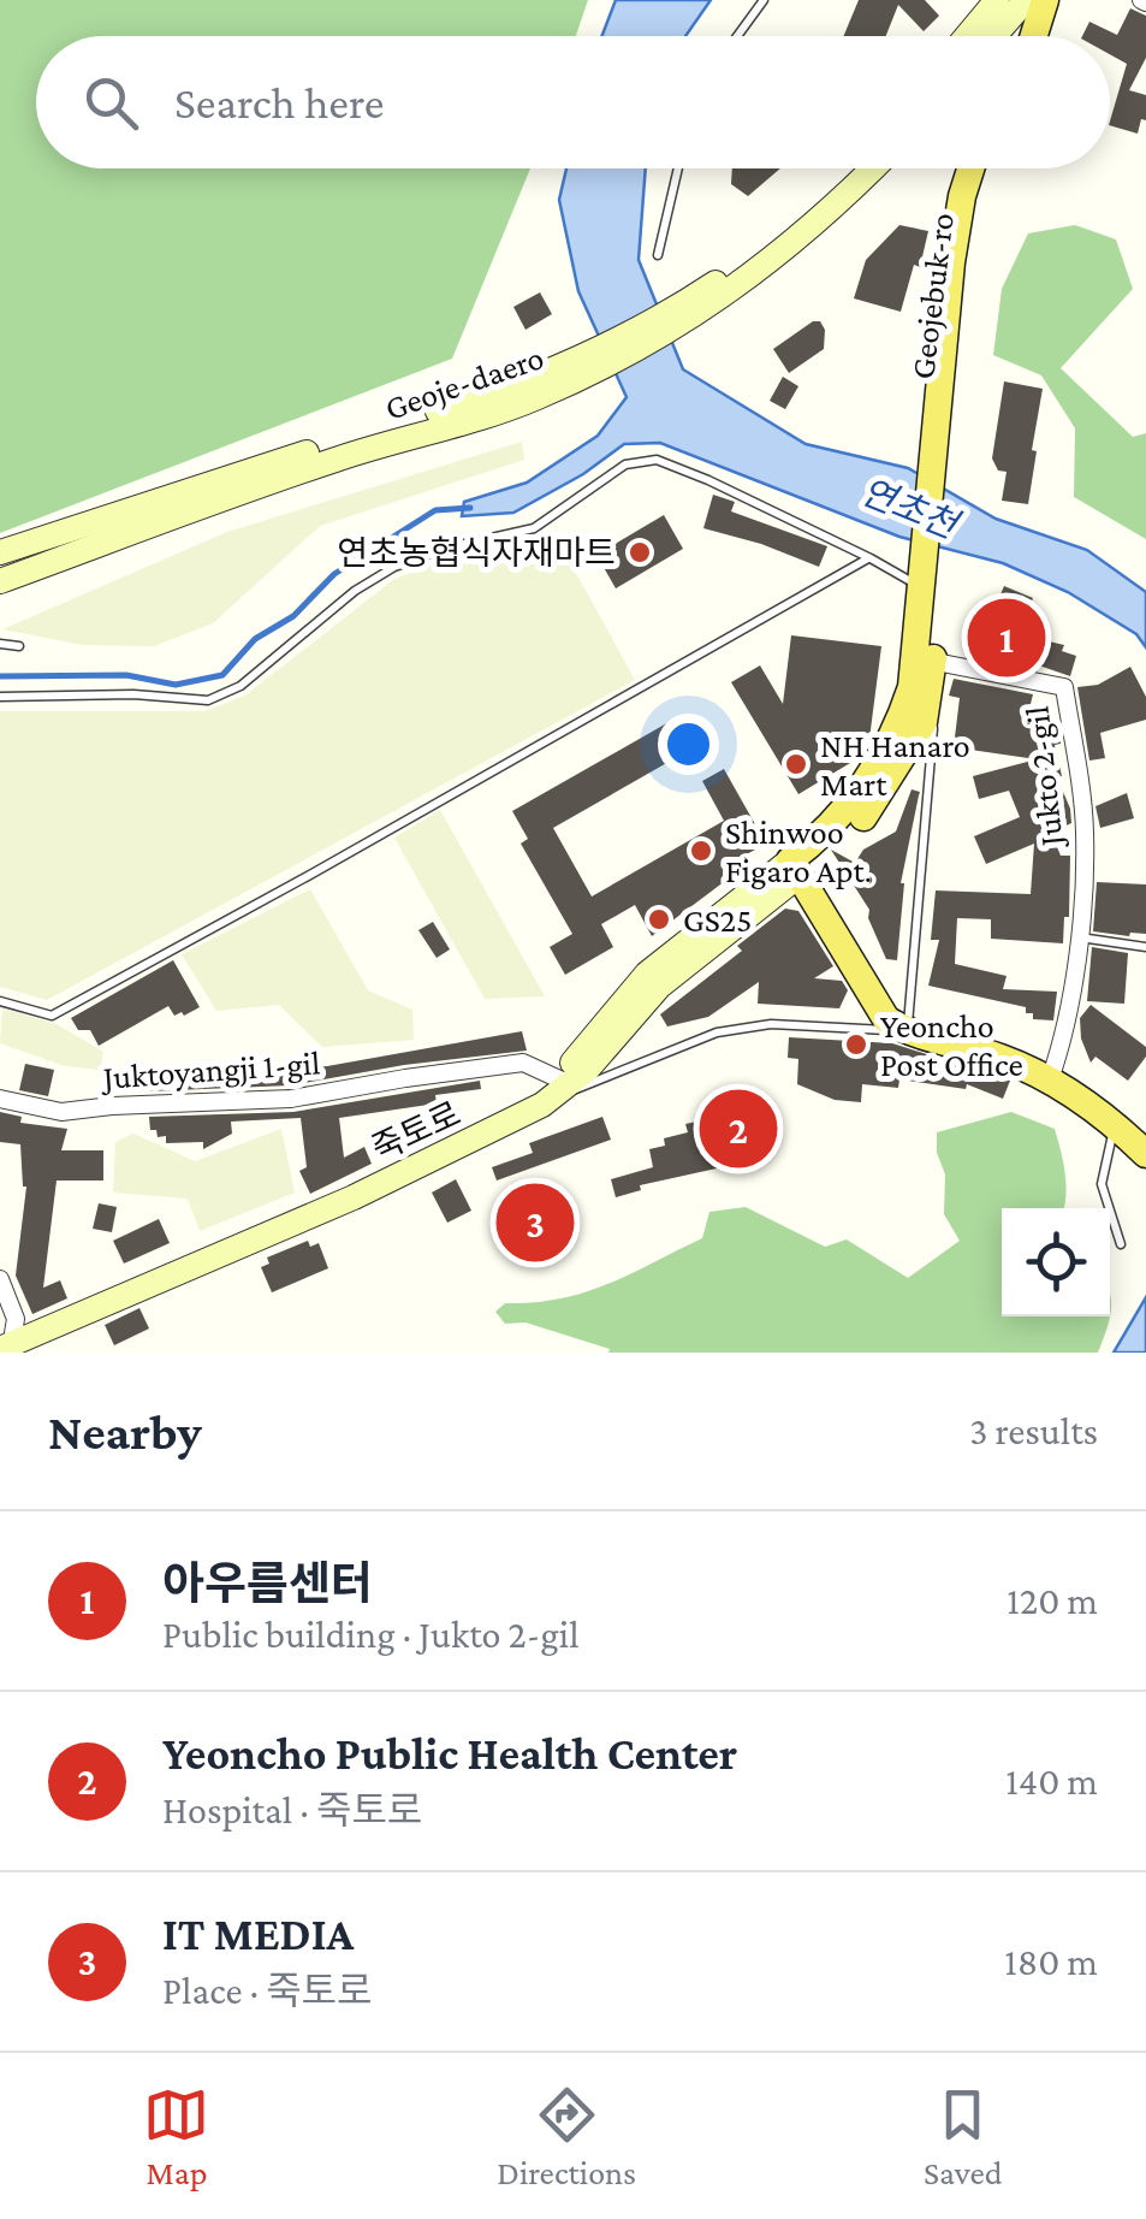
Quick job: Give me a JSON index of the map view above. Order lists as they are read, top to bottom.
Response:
{
  "streets": {
    "main road": ["Geojebuk-ro", "Geoje-daero", "죽토로"],
    "street": ["Jukto 2-gil", "Juktoyangji 1-gil"]
  },
  "crossings": [
    ["Juktoyangji 1-gil", "죽토로"]
  ],
  "water": ["연초천"],
  "places": [
    "연초농협식자재마트",
    "NH Hanaro Mart",
    "Shinwoo Figaro Apt.",
    "GS25",
    "Yeoncho Post Office"
  ],
  "page": {
    "search": "Search here",
    "pins": ["1", "2", "3"],
    "heading": ["Nearby", "3 results"],
    "list": [
      {
        "mark": "1",
        "name": "아우름센터",
        "note": "Public building · Jukto 2-gil",
        "value": "120 m"
      },
      {
        "mark": "2",
        "name": "Yeoncho Public Health Center",
        "note": "Hospital · 죽토로",
        "value": "140 m"
      },
      {
        "mark": "3",
        "name": "IT MEDIA",
        "note": "Place · 죽토로",
        "value": "180 m"
      }
    ],
    "nav": ["Map", "Directions", "Saved"]
  }
}
